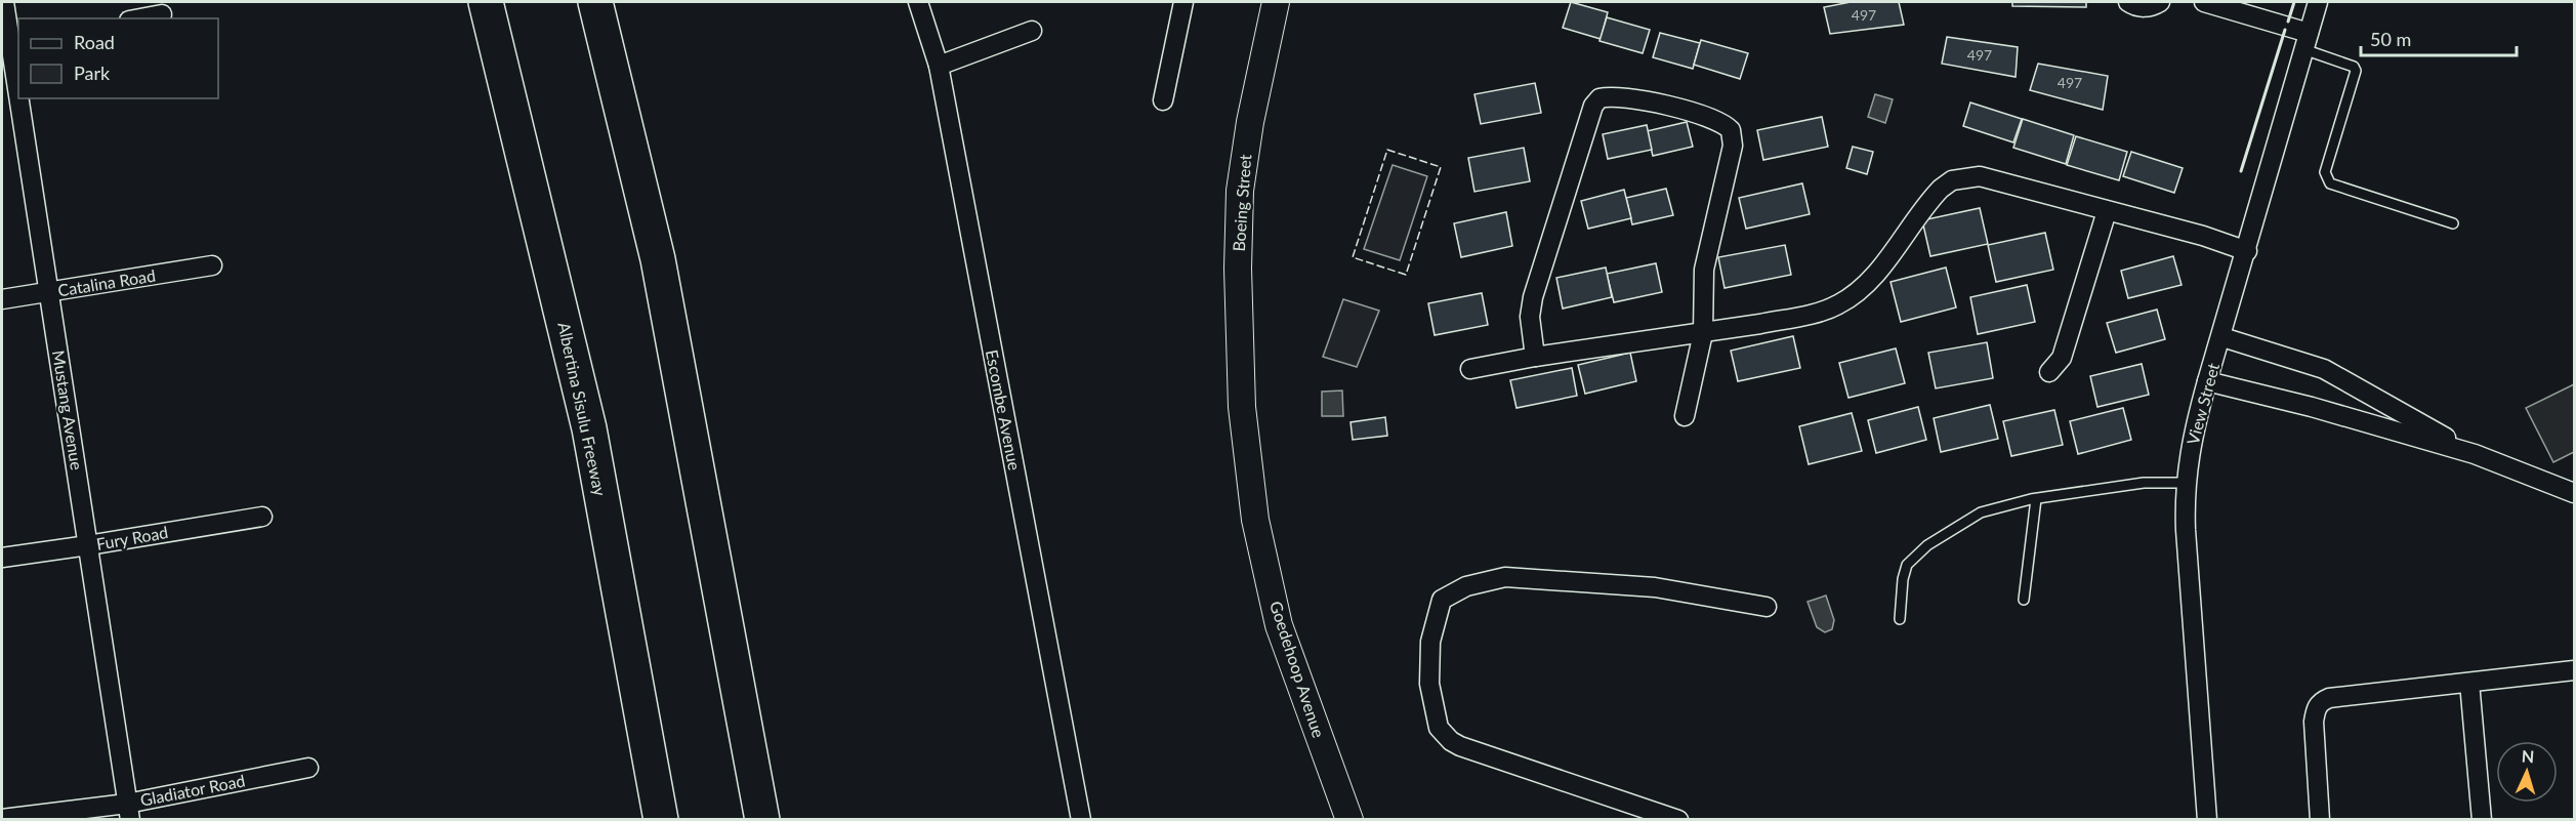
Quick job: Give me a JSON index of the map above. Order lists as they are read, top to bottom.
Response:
{
  "streets": {
    "highway": ["Albertina Sisulu Freeway"],
    "main road": ["Boeing Street", "Goedehoop Avenue"],
    "street": [
      "Catalina Road",
      "View Street",
      "Mustang Avenue",
      "Escombe Avenue",
      "Fury Road",
      "Gladiator Road"
    ]
  },
  "crossings": [
    ["Boeing Street", "Goedehoop Avenue"],
    ["Catalina Road", "Mustang Avenue"],
    ["Mustang Avenue", "Fury Road"],
    ["Mustang Avenue", "Gladiator Road"]
  ],
  "house_numbers": ["497", "497", "497"],
  "legend": ["Road", "Park"],
  "scale_bar": "50 m",
  "north": "top"
}
